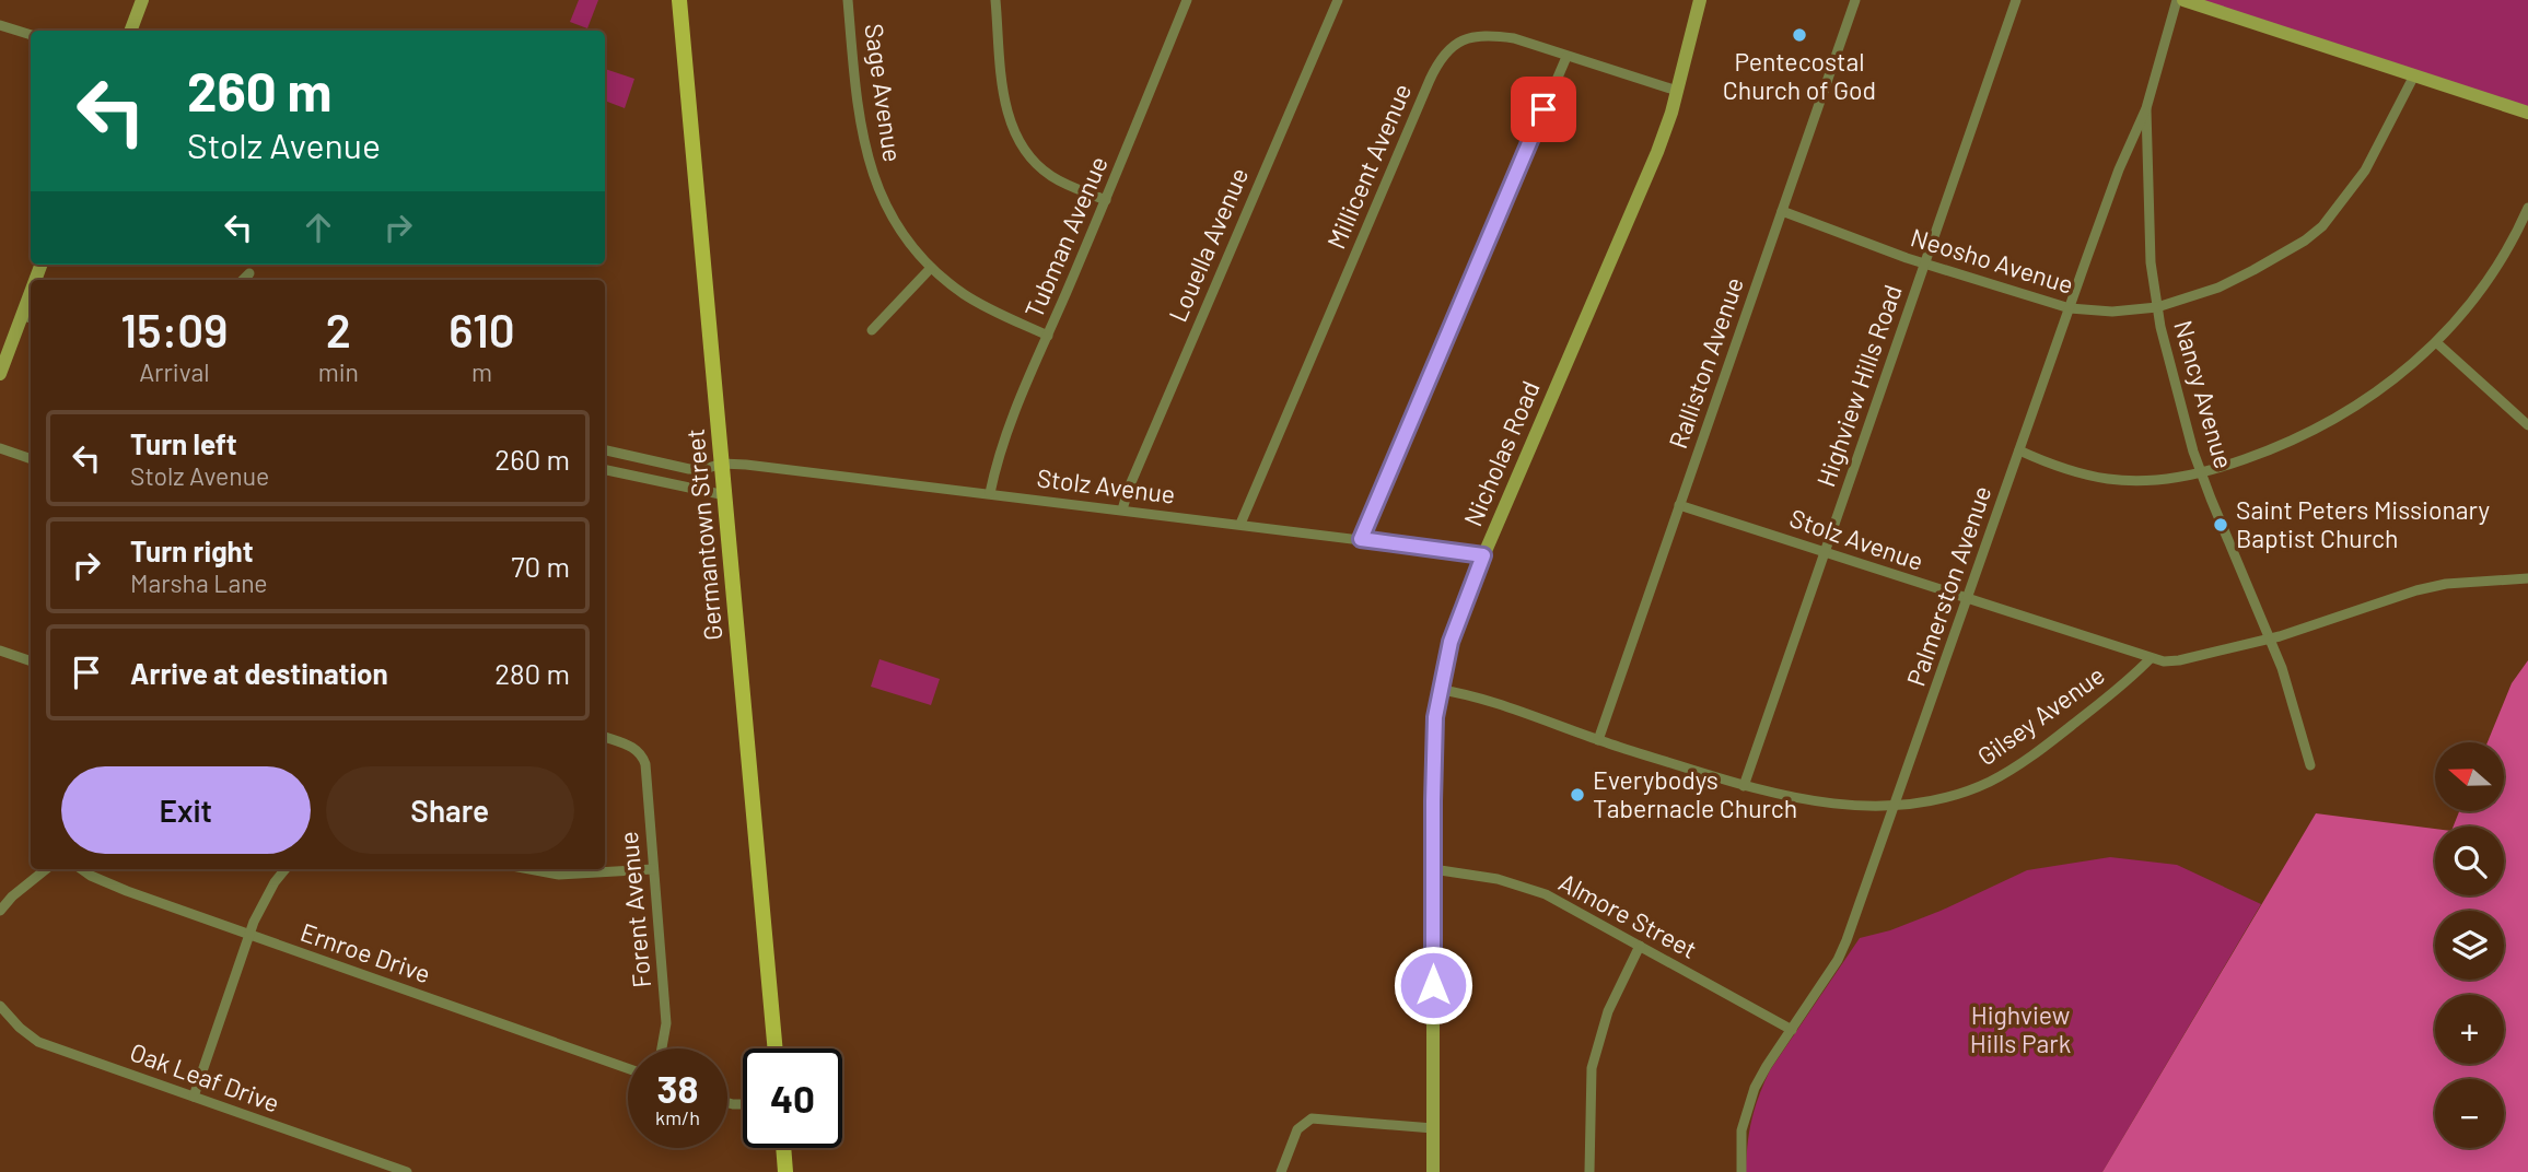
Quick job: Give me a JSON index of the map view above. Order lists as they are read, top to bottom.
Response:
{
  "streets": {
    "main road": ["Germantown Street"],
    "street": [
      "Sage Avenue",
      "Millicent Avenue",
      "Tubman Avenue",
      "Louella Avenue",
      "Neosho Avenue",
      "Ralliston Avenue",
      "Highview Hills Road",
      "Nancy Avenue",
      "Nicholas Road",
      "Stolz Avenue",
      "Palmerston Avenue",
      "Gilsey Avenue",
      "Forent Avenue",
      "Almore Street",
      "Ernroe Drive",
      "Oak Leaf Drive"
    ]
  },
  "crossings": [
    ["Sage Avenue", "Tubman Avenue"],
    ["Millicent Avenue", "Nicholas Road"],
    ["Millicent Avenue", "Stolz Avenue"],
    ["Tubman Avenue", "Stolz Avenue"],
    ["Louella Avenue", "Stolz Avenue"],
    ["Neosho Avenue", "Ralliston Avenue"],
    ["Neosho Avenue", "Highview Hills Road"],
    ["Neosho Avenue", "Nancy Avenue"],
    ["Neosho Avenue", "Palmerston Avenue"],
    ["Ralliston Avenue", "Stolz Avenue"],
    ["Ralliston Avenue", "Gilsey Avenue"],
    ["Highview Hills Road", "Stolz Avenue"],
    ["Highview Hills Road", "Gilsey Avenue"],
    ["Nancy Avenue", "Palmerston Avenue"],
    ["Nicholas Road", "Stolz Avenue"],
    ["Nicholas Road", "Gilsey Avenue"],
    ["Nicholas Road", "Almore Street"],
    ["Stolz Avenue", "Germantown Street"],
    ["Stolz Avenue", "Palmerston Avenue"],
    ["Stolz Avenue", "Gilsey Avenue"],
    ["Palmerston Avenue", "Gilsey Avenue"],
    ["Palmerston Avenue", "Almore Street"]
  ],
  "parks": ["Highview Hills Park"],
  "places": ["Pentecostal Church of God", "Saint Peters Missionary Baptist Church", "Everybodys Tabernacle Church"],
  "north": "left",
  "page": {
    "turn": ["260 m", "Stolz Avenue"],
    "eta": [
      "15:09",
      "Arrival",
      "2",
      "min",
      "610",
      "m"
    ],
    "list": [
      {
        "name": "Turn left",
        "note": "Stolz Avenue",
        "value": "260 m"
      },
      {
        "name": "Turn right",
        "note": "Marsha Lane",
        "value": "70 m"
      },
      {
        "name": "Arrive at destination",
        "value": "280 m"
      }
    ],
    "map_buttons": ["+", "−"],
    "buttons": ["Exit", "Share"],
    "speed": "38 km/h",
    "limit": "40"
  }
}
